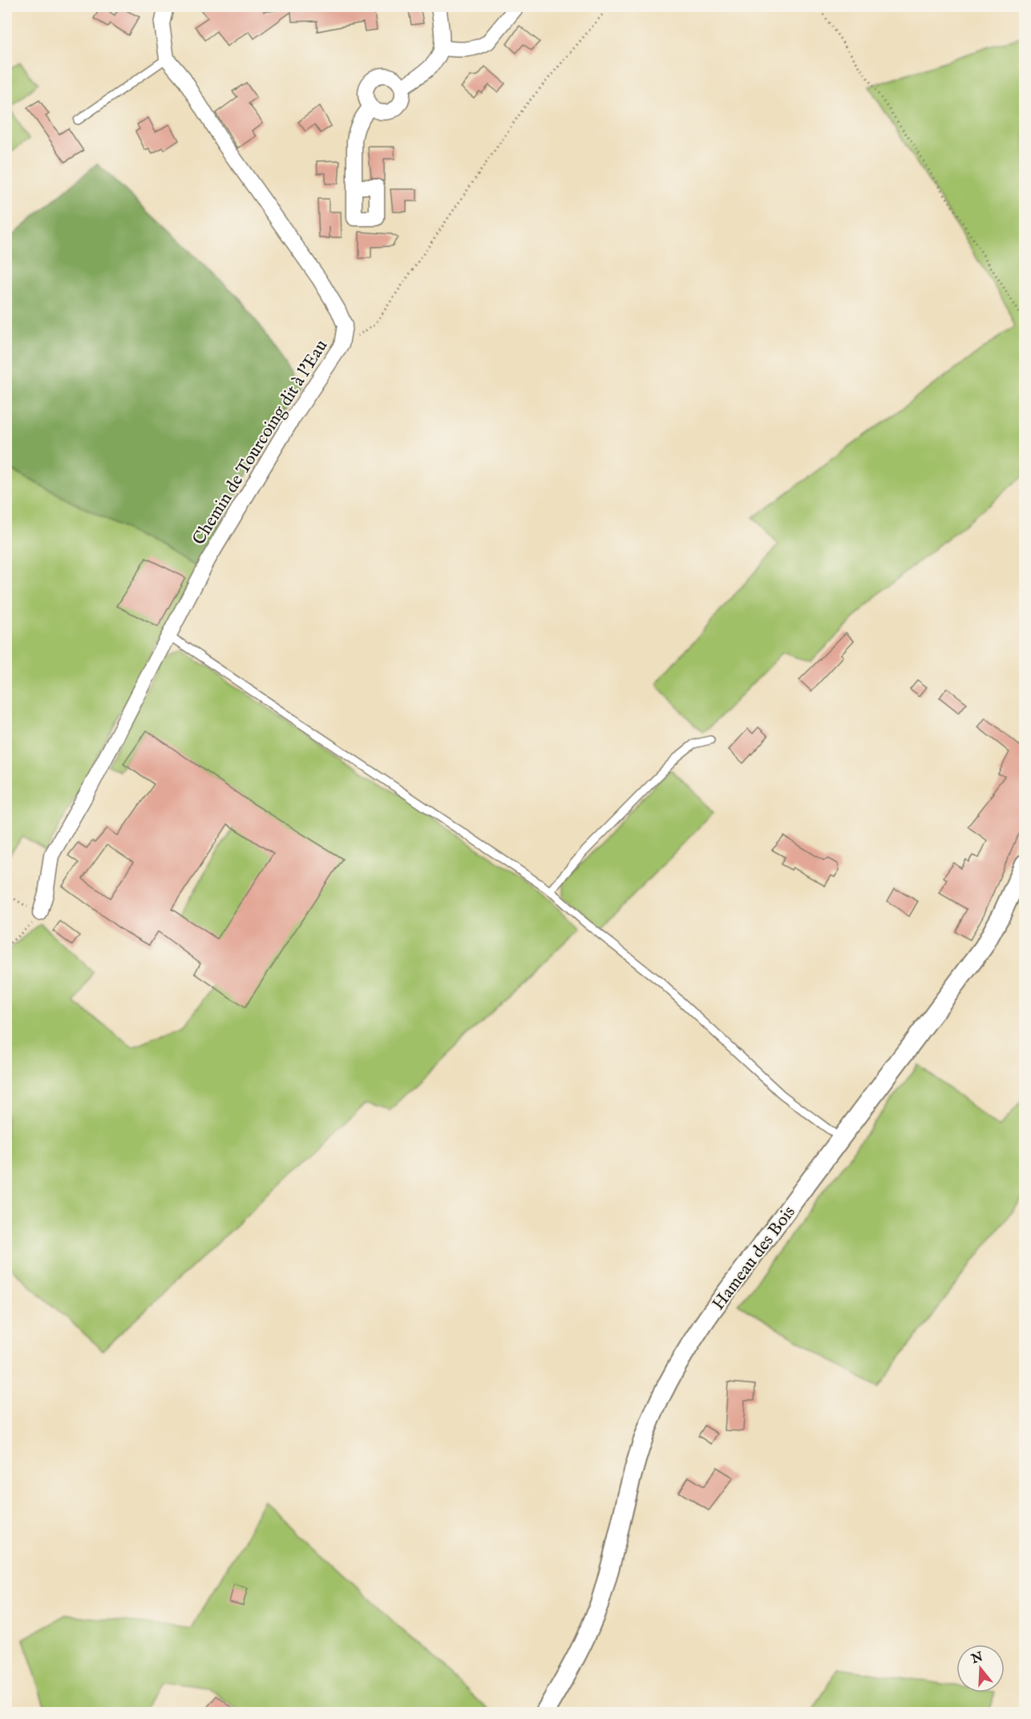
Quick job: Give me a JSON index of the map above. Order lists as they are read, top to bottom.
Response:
{
  "streets": {
    "street": ["Chemin de Tourcoing dit à l'Eau", "Hameau des Bois"]
  },
  "north": "top"
}
